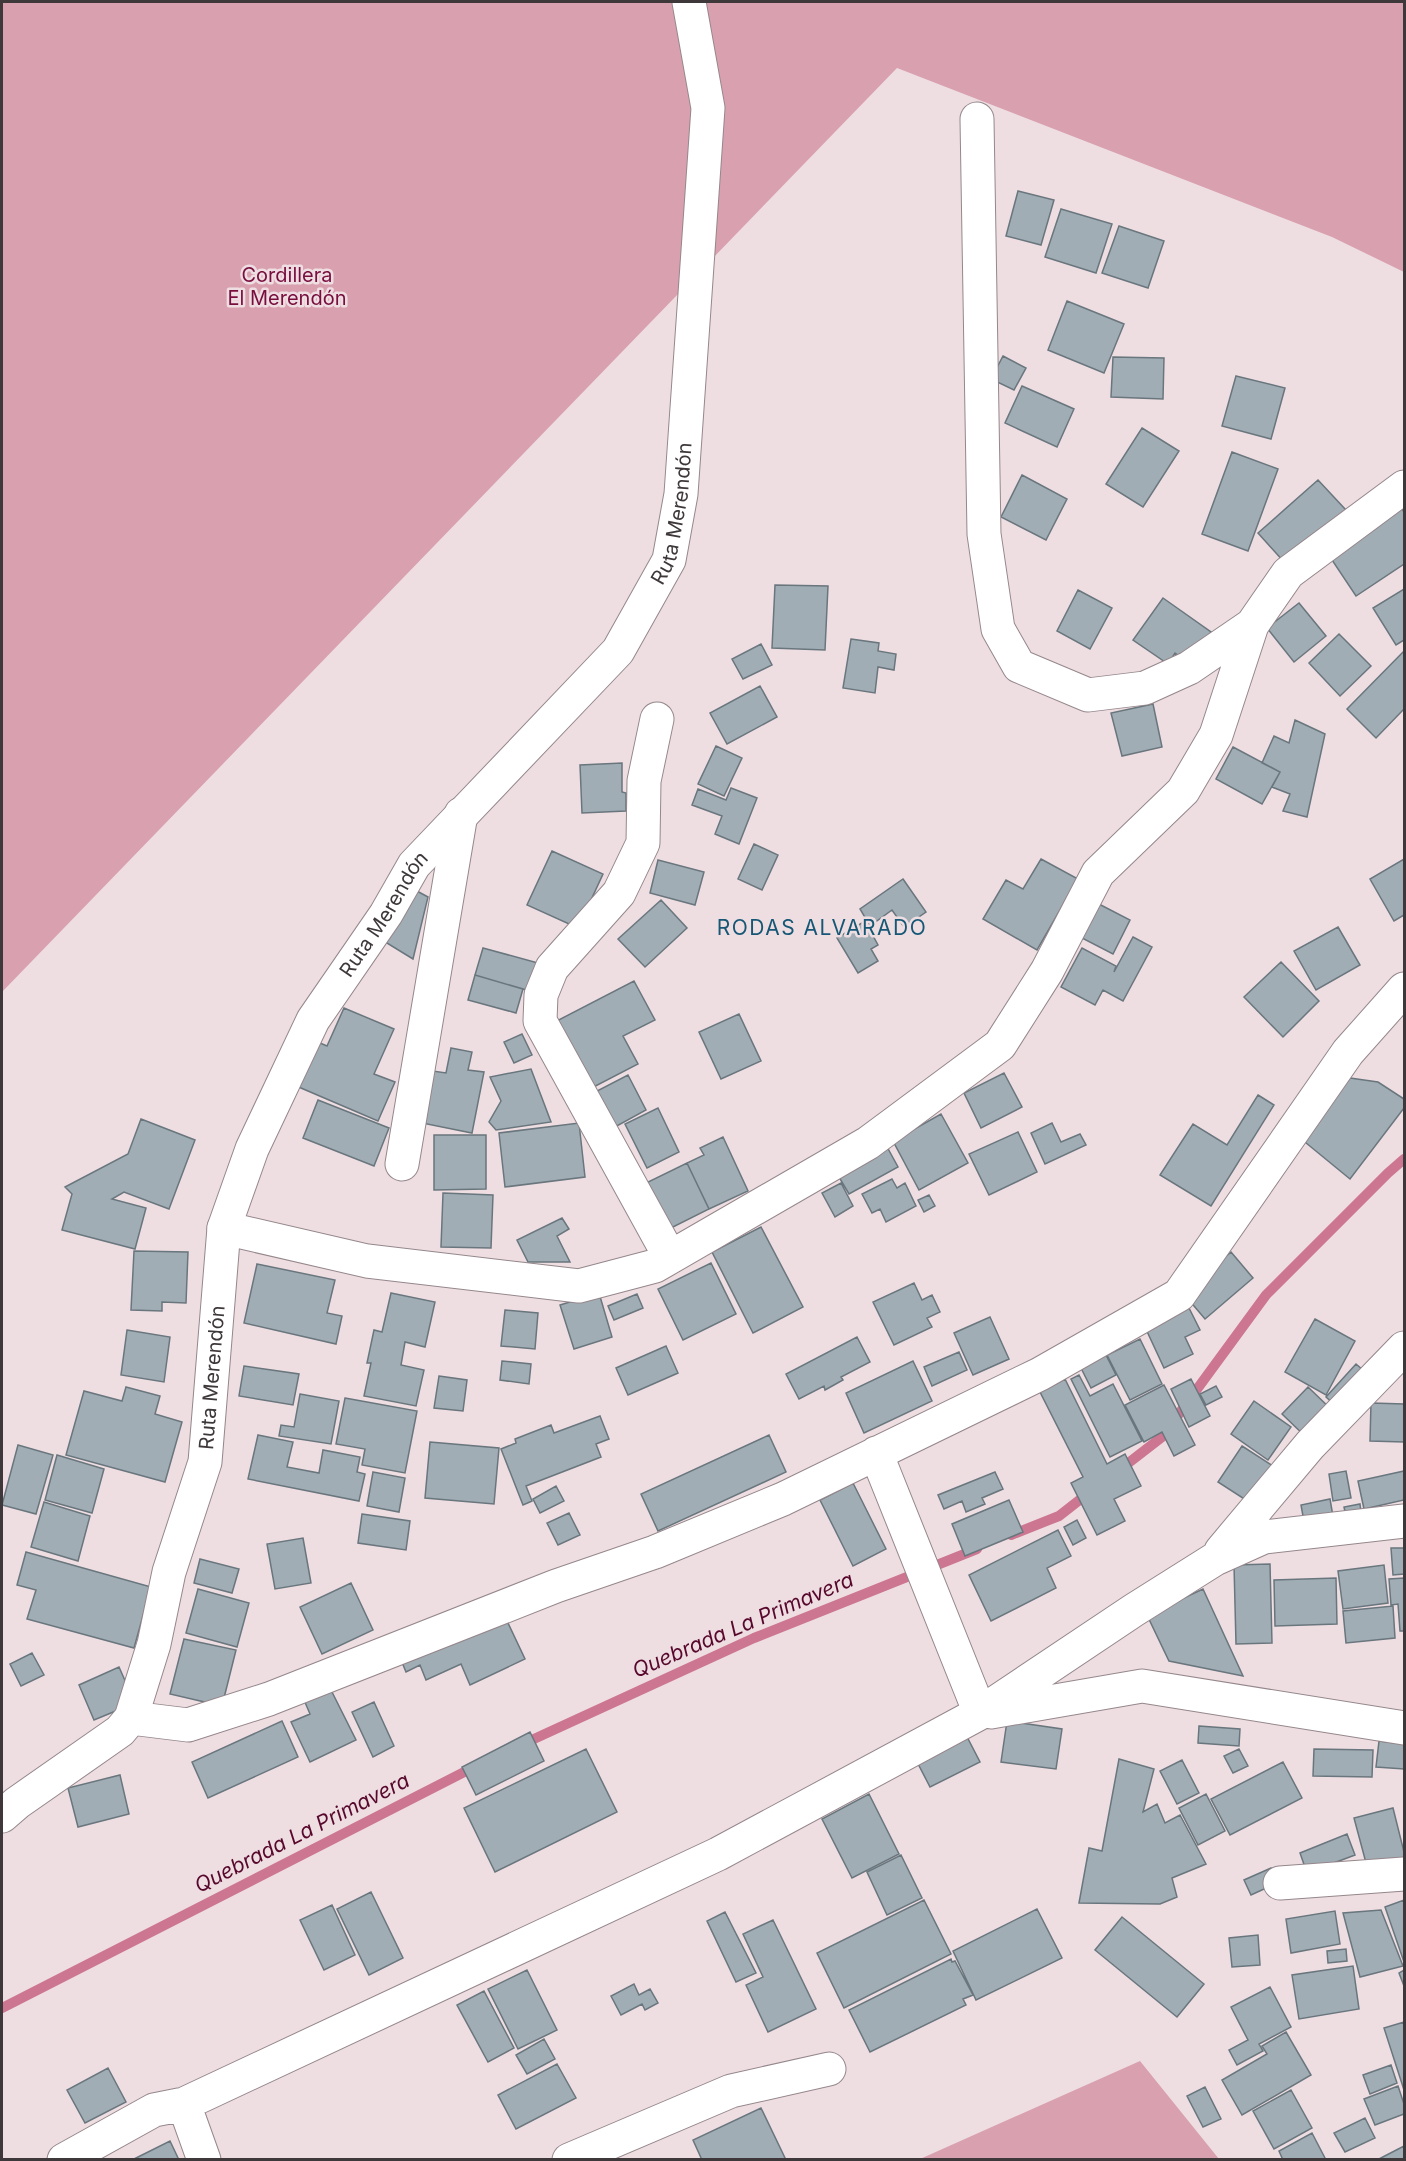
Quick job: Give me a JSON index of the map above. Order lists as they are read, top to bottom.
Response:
{
  "streets": {
    "street": ["Ruta Merendón"]
  },
  "districts": ["RODAS ALVARADO"],
  "water": ["Quebrada La Primavera"],
  "parks": ["Cordillera El Merendón"]
}
